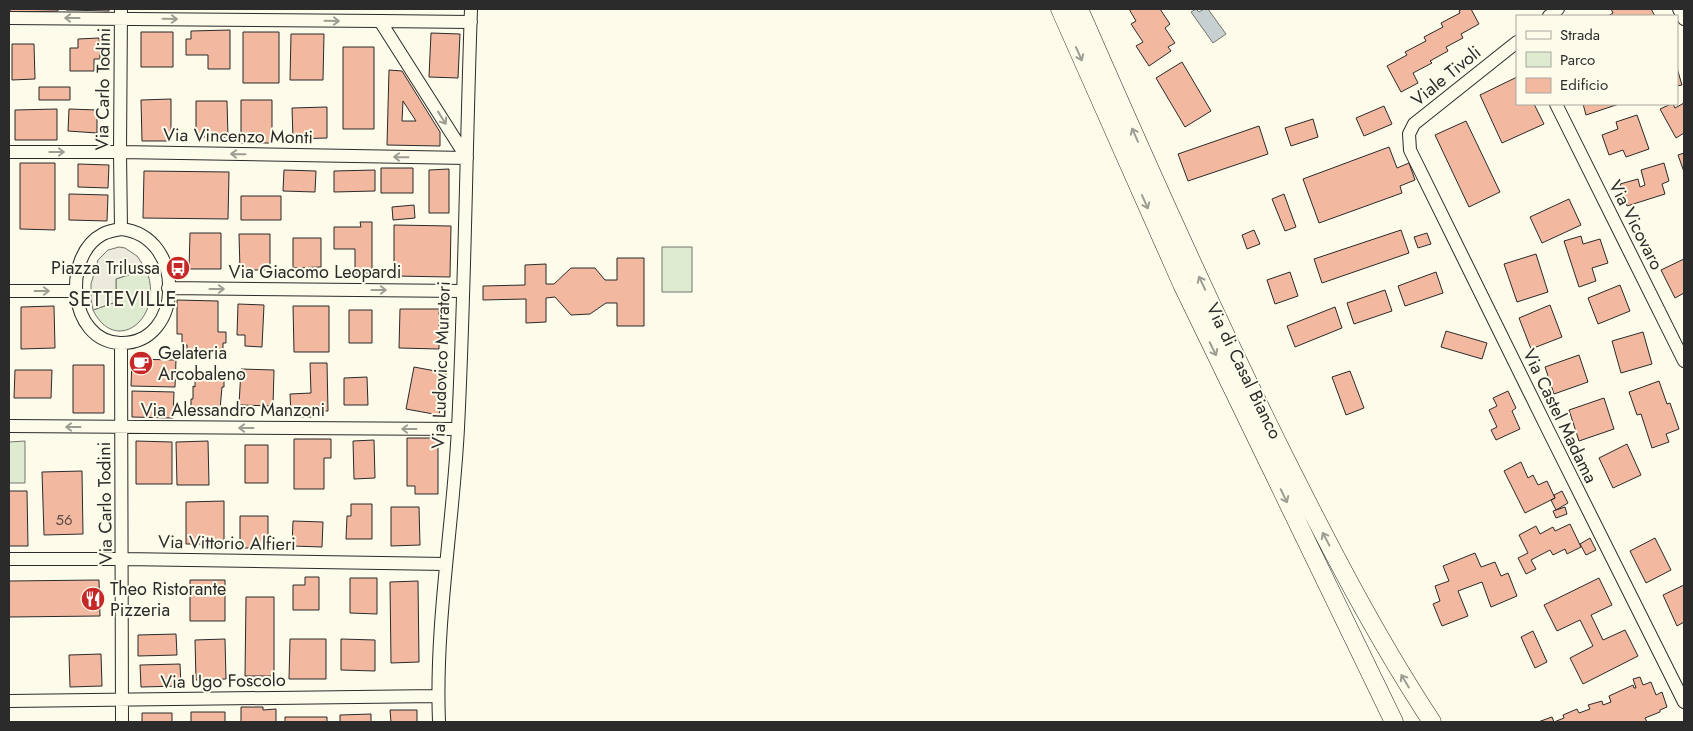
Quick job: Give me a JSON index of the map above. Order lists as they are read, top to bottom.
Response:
{
  "streets": {
    "main road": ["Via di Casal Bianco"],
    "street": [
      "Viale Tivoli",
      "Via Carlo Todini",
      "Via Vincenzo Monti",
      "Via Vicovaro",
      "Via Giacomo Leopardi",
      "Via Ludovico Muratori",
      "Via Alessandro Manzoni",
      "Via Castel Madama",
      "Via Vittorio Alfieri",
      "Via Ugo Foscolo"
    ]
  },
  "crossings": [
    ["Viale Tivoli", "Via Castel Madama"],
    ["Via Carlo Todini", "Via Vincenzo Monti"],
    ["Via Carlo Todini", "Via Giacomo Leopardi"],
    ["Via Carlo Todini", "Via Alessandro Manzoni"],
    ["Via Carlo Todini", "Via Vittorio Alfieri"],
    ["Via Carlo Todini", "Via Ugo Foscolo"],
    ["Via Vincenzo Monti", "Via Ludovico Muratori"],
    ["Via Giacomo Leopardi", "Via Ludovico Muratori"],
    ["Via Ludovico Muratori", "Via Alessandro Manzoni"],
    ["Via Ludovico Muratori", "Via Vittorio Alfieri"],
    ["Via Ludovico Muratori", "Via Ugo Foscolo"]
  ],
  "one_way": ["Via Giacomo Leopardi", "Via Alessandro Manzoni"],
  "districts": ["SETTEVILLE"],
  "places": {
    "bus stop": ["Piazza Trilussa"],
    "cafe": ["Gelateria Arcobaleno"],
    "restaurant": ["Theo Ristorante Pizzeria"]
  },
  "house_numbers": ["56"],
  "legend": ["Strada", "Parco", "Edificio"]
}
